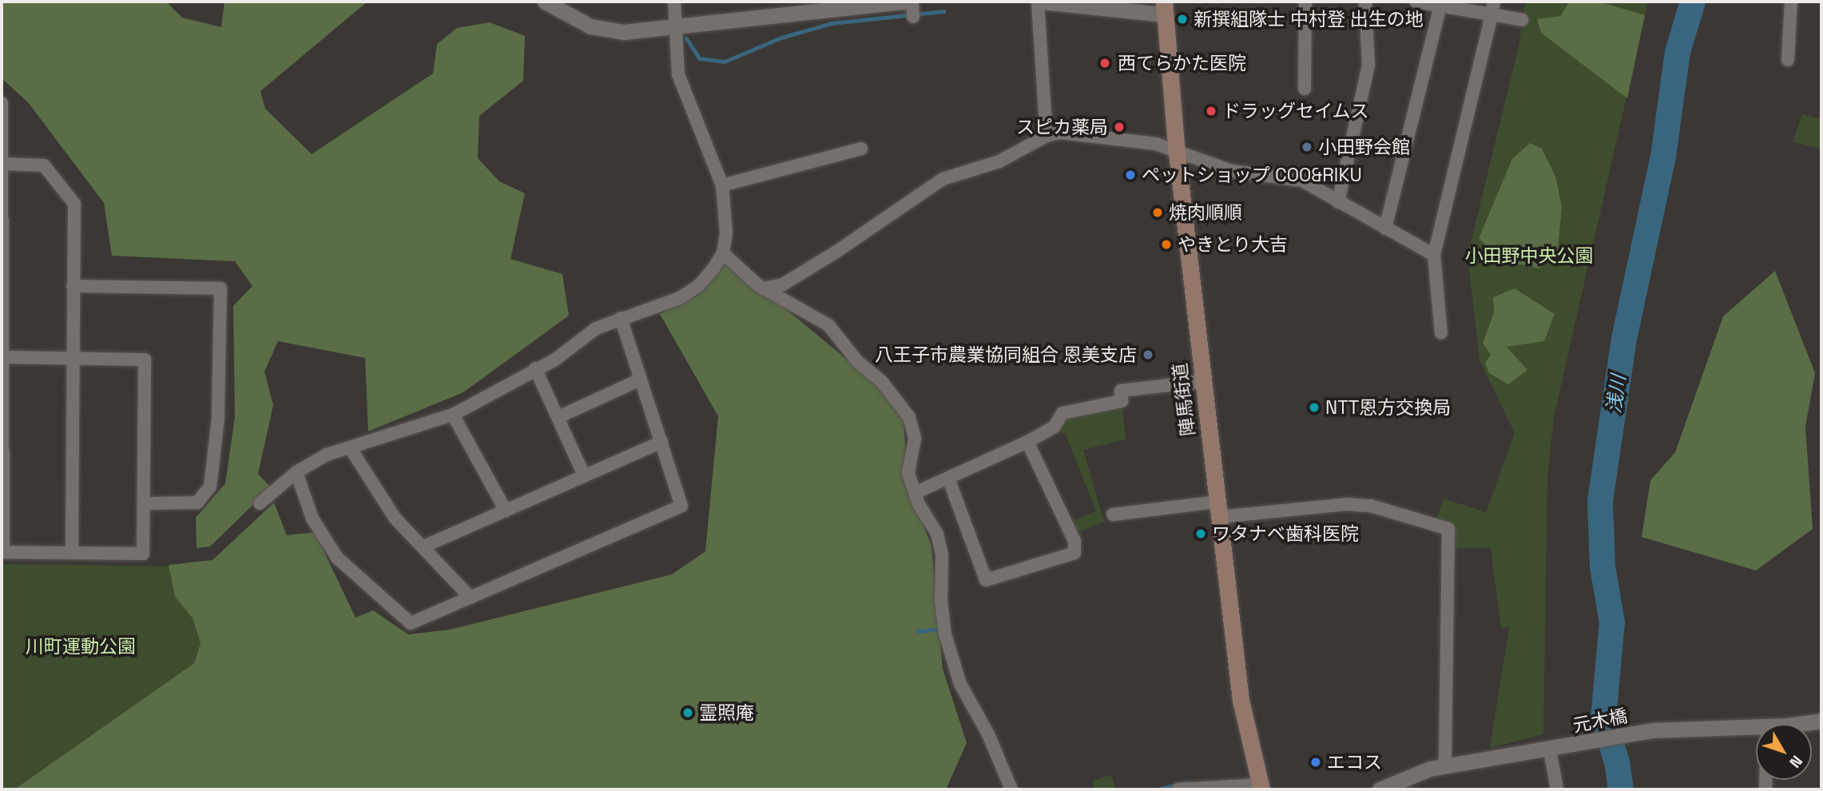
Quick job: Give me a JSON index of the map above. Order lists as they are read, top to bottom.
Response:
{
  "streets": {
    "main road": ["陣馬街道"],
    "street": ["元木橋"]
  },
  "water": ["浅川"],
  "parks": ["小田野中央公園", "川町運動公園"],
  "places": [
    "新撰組隊士 中村登 出生の地",
    "西てらかた医院",
    "ドラッグセイムス",
    "スピカ薬局",
    "小田野会館",
    "ペットショップ COO&RIKU",
    "焼肉順順",
    "やきとり大吉",
    "八王子市農業協同組合 恩美支店",
    "NTT恩方交換局",
    "ワタナベ歯科医院",
    "霊照庵",
    "エコス"
  ],
  "north": "bottom right"
}
